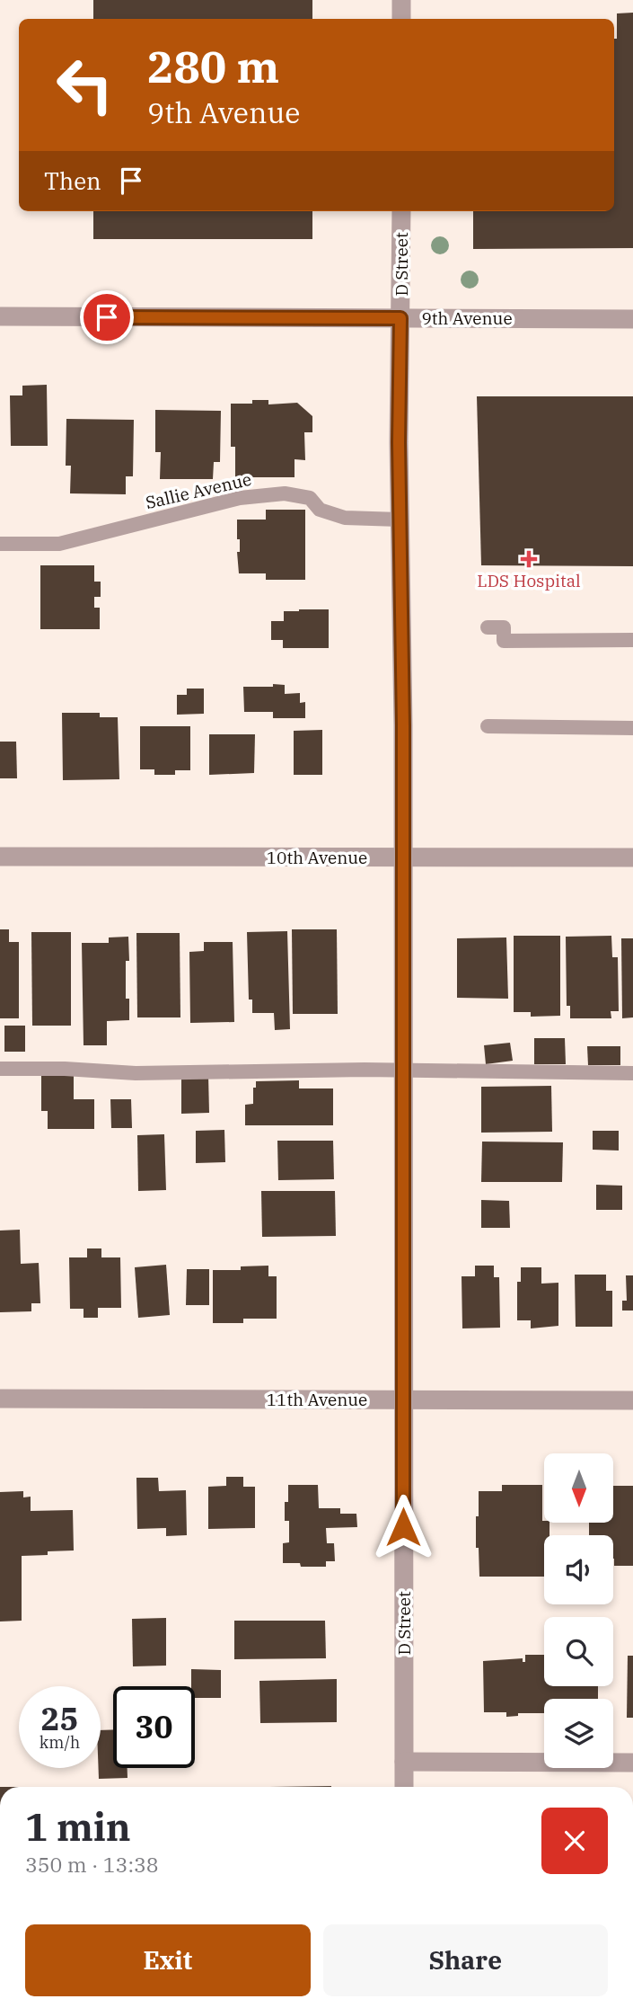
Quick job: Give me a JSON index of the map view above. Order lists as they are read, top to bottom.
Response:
{
  "streets": {
    "street": [
      "D Street",
      "9th Avenue",
      "10th Avenue",
      "11th Avenue"
    ],
    "lane": ["Sallie Avenue"]
  },
  "crossings": [
    ["D Street", "9th Avenue"],
    ["D Street", "Sallie Avenue"],
    ["D Street", "10th Avenue"],
    ["D Street", "11th Avenue"]
  ],
  "places": {
    "health": ["LDS Hospital"]
  },
  "north": "bottom",
  "page": {
    "turn": ["280 m", "9th Avenue"],
    "then": "Then",
    "speed": "25 km/h",
    "limit": "30",
    "heading": ["1 min", "350 m · 13:38"],
    "buttons": ["Exit", "Share"]
  }
}
